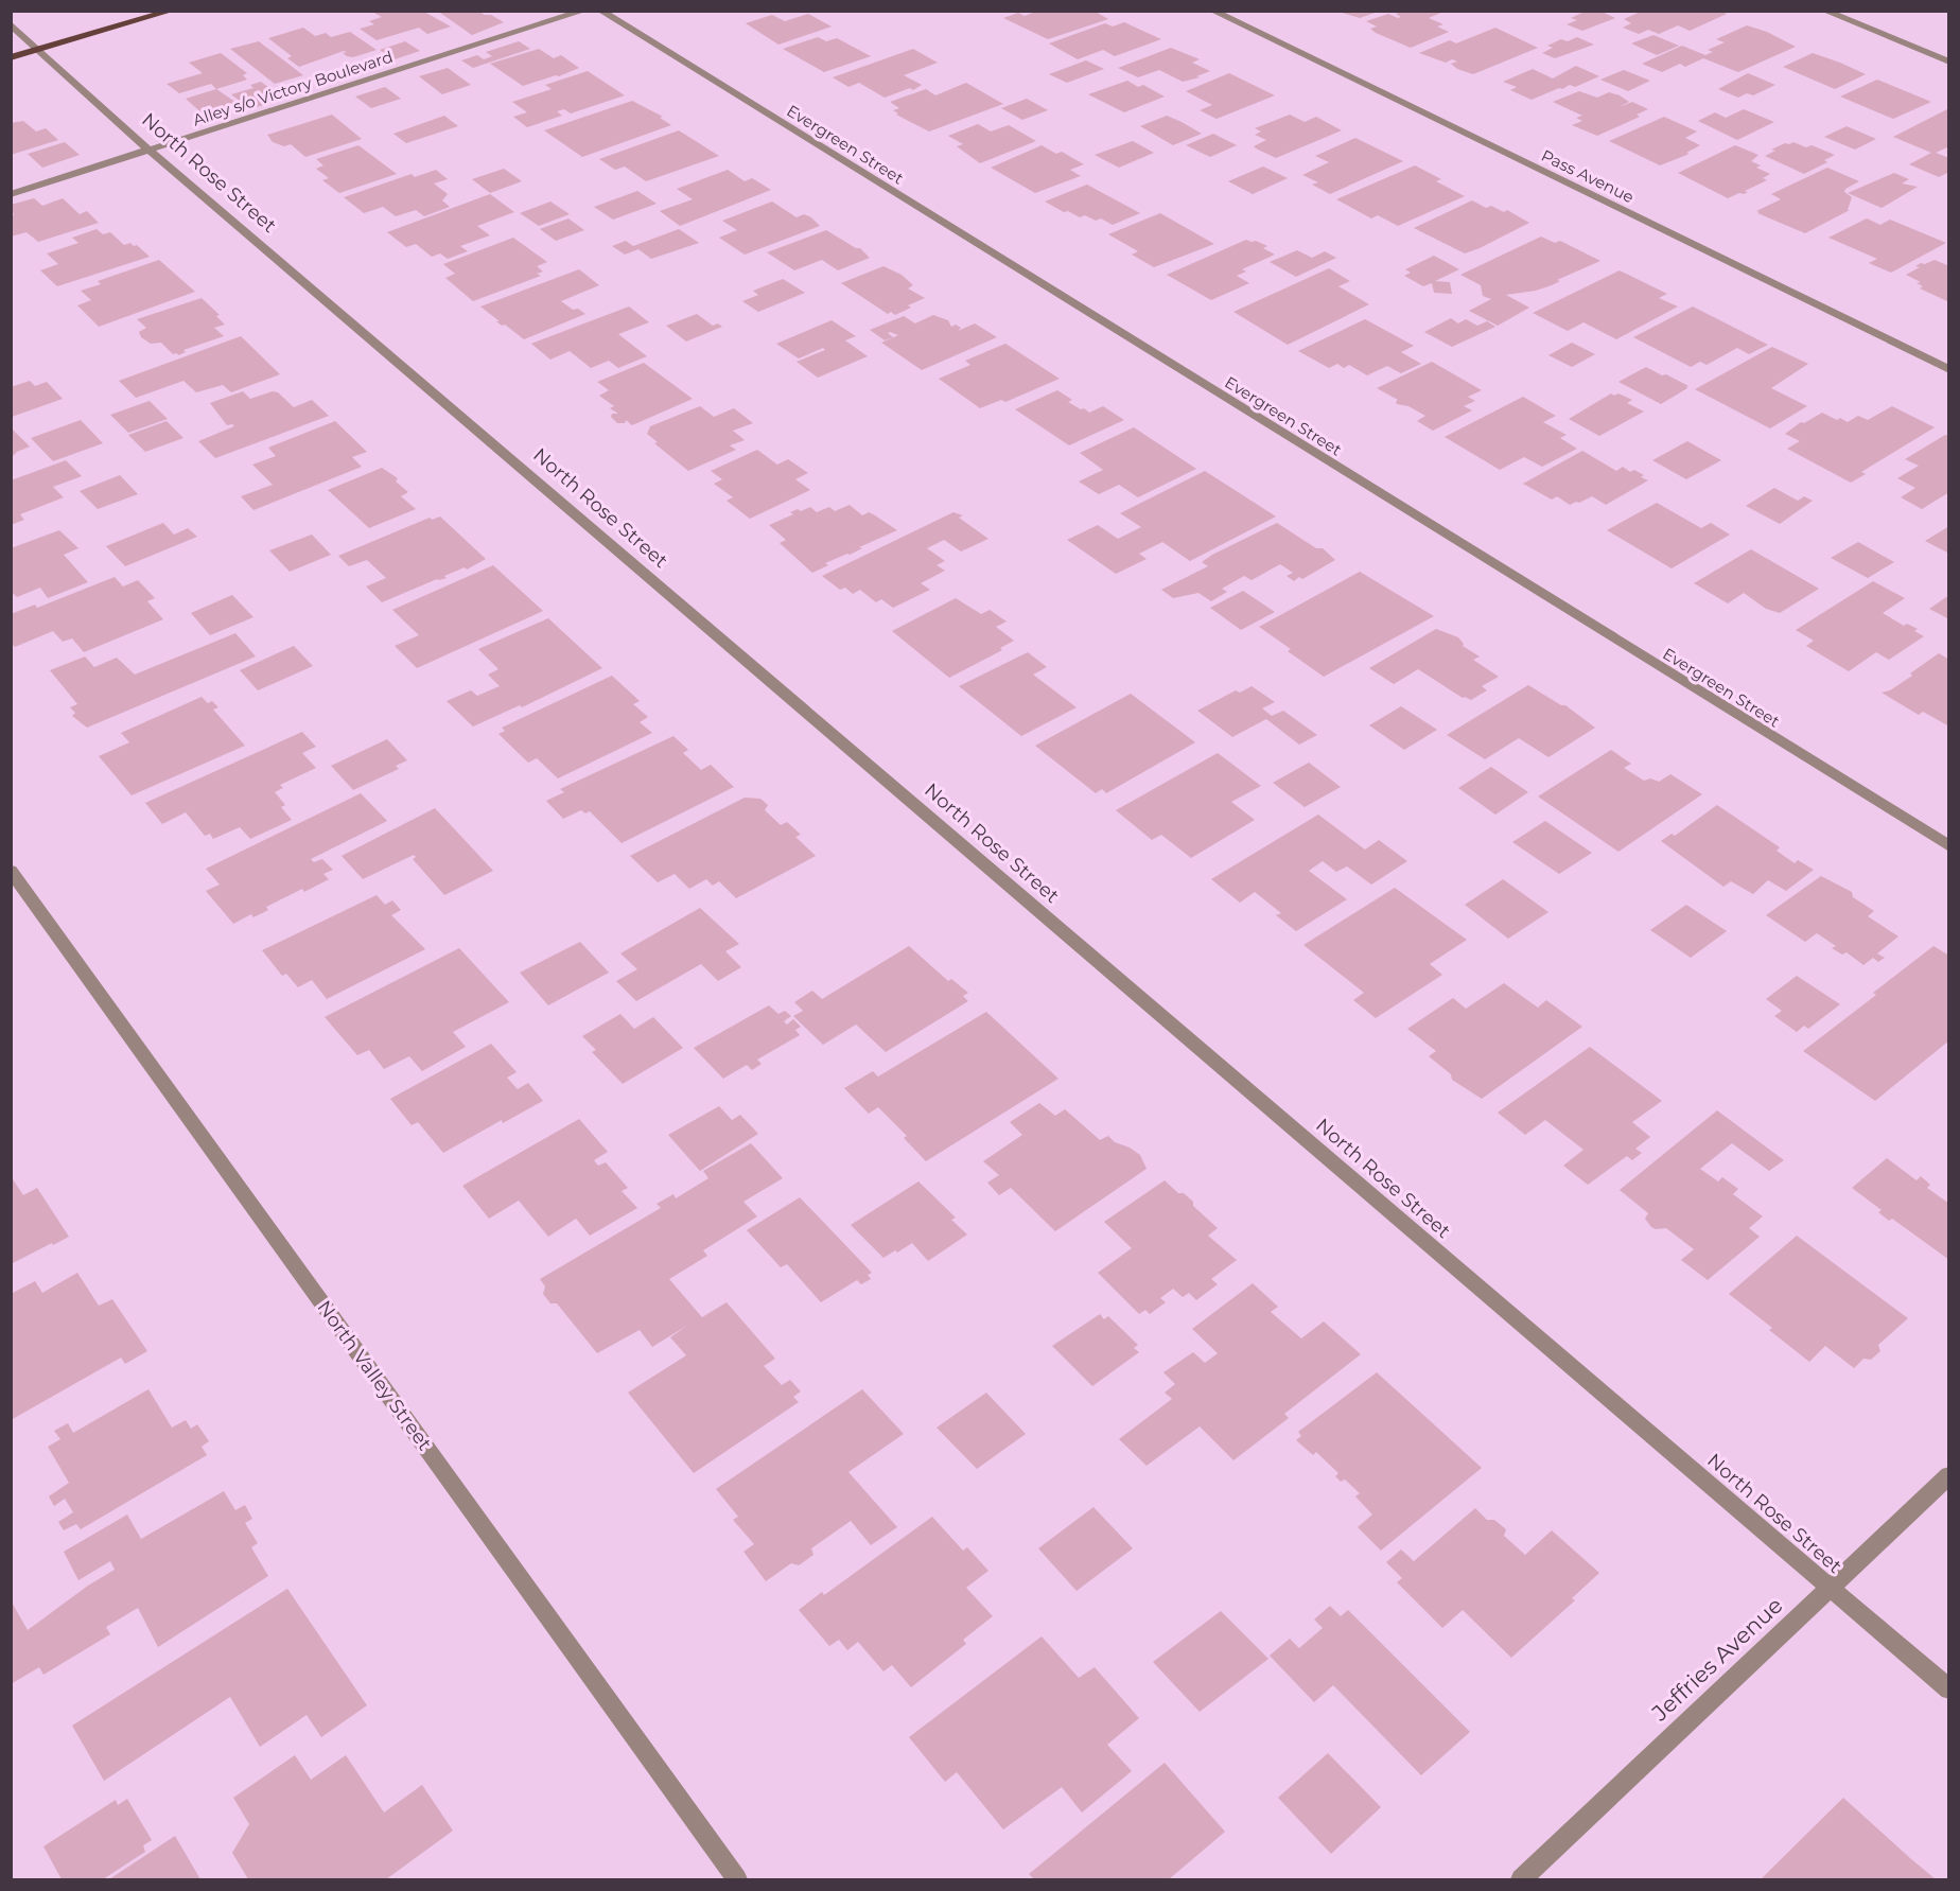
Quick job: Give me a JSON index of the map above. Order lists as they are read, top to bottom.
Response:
{
  "streets": {
    "street": [
      "Alley s/o Victory Boulevard",
      "Evergreen Street",
      "North Rose Street",
      "Pass Avenue",
      "North Valley Street",
      "Jeffries Avenue"
    ]
  },
  "crossings": [
    ["Alley s/o Victory Boulevard", "North Rose Street"],
    ["North Rose Street", "Jeffries Avenue"]
  ]
}
